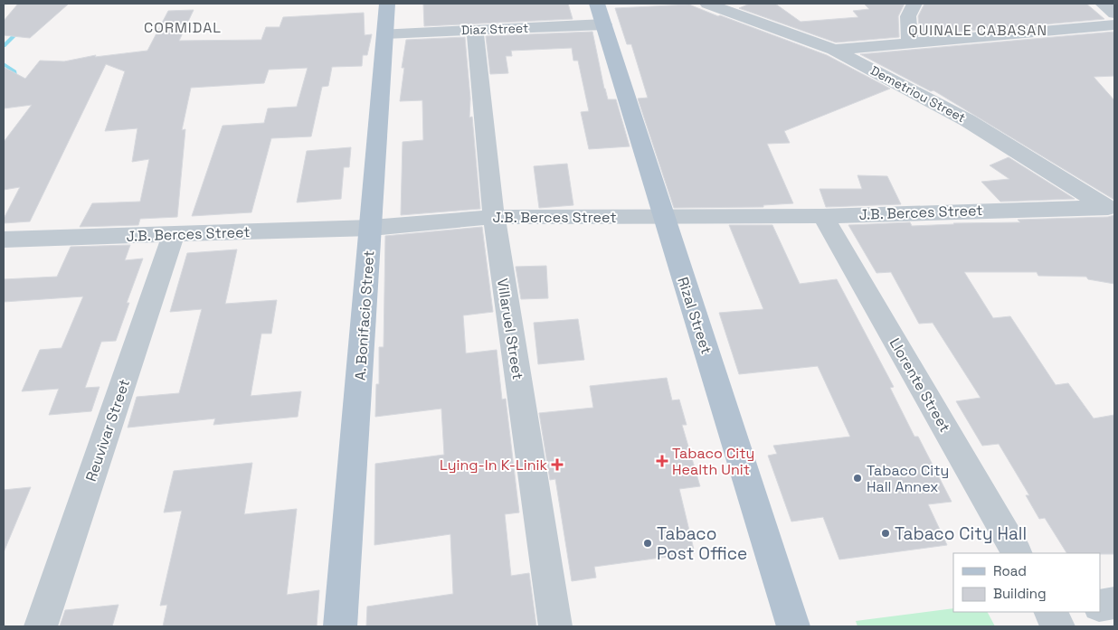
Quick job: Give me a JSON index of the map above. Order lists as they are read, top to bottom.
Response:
{
  "streets": {
    "main road": ["A. Bonifacio Street", "Rizal Street"],
    "street": [
      "Diaz Street",
      "Demetriou Street",
      "J.B. Berces Street",
      "Villaruel Street",
      "Llorente Street",
      "Reuvivar Street"
    ]
  },
  "crossings": [
    ["Diaz Street", "A. Bonifacio Street"],
    ["Diaz Street", "Rizal Street"],
    ["Diaz Street", "Villaruel Street"],
    ["Demetriou Street", "J.B. Berces Street"],
    ["J.B. Berces Street", "A. Bonifacio Street"],
    ["J.B. Berces Street", "Rizal Street"],
    ["J.B. Berces Street", "Villaruel Street"],
    ["J.B. Berces Street", "Llorente Street"],
    ["J.B. Berces Street", "Reuvivar Street"]
  ],
  "districts": ["CORMIDAL", "QUINALE CABASAN"],
  "places": {
    "health": ["Tabaco City Health Unit", "Lying-In K-Linik"],
    "other": ["Tabaco City Hall Annex", "Tabaco City Hall", "Tabaco Post Office"]
  },
  "legend": ["Road", "Building"]
}
